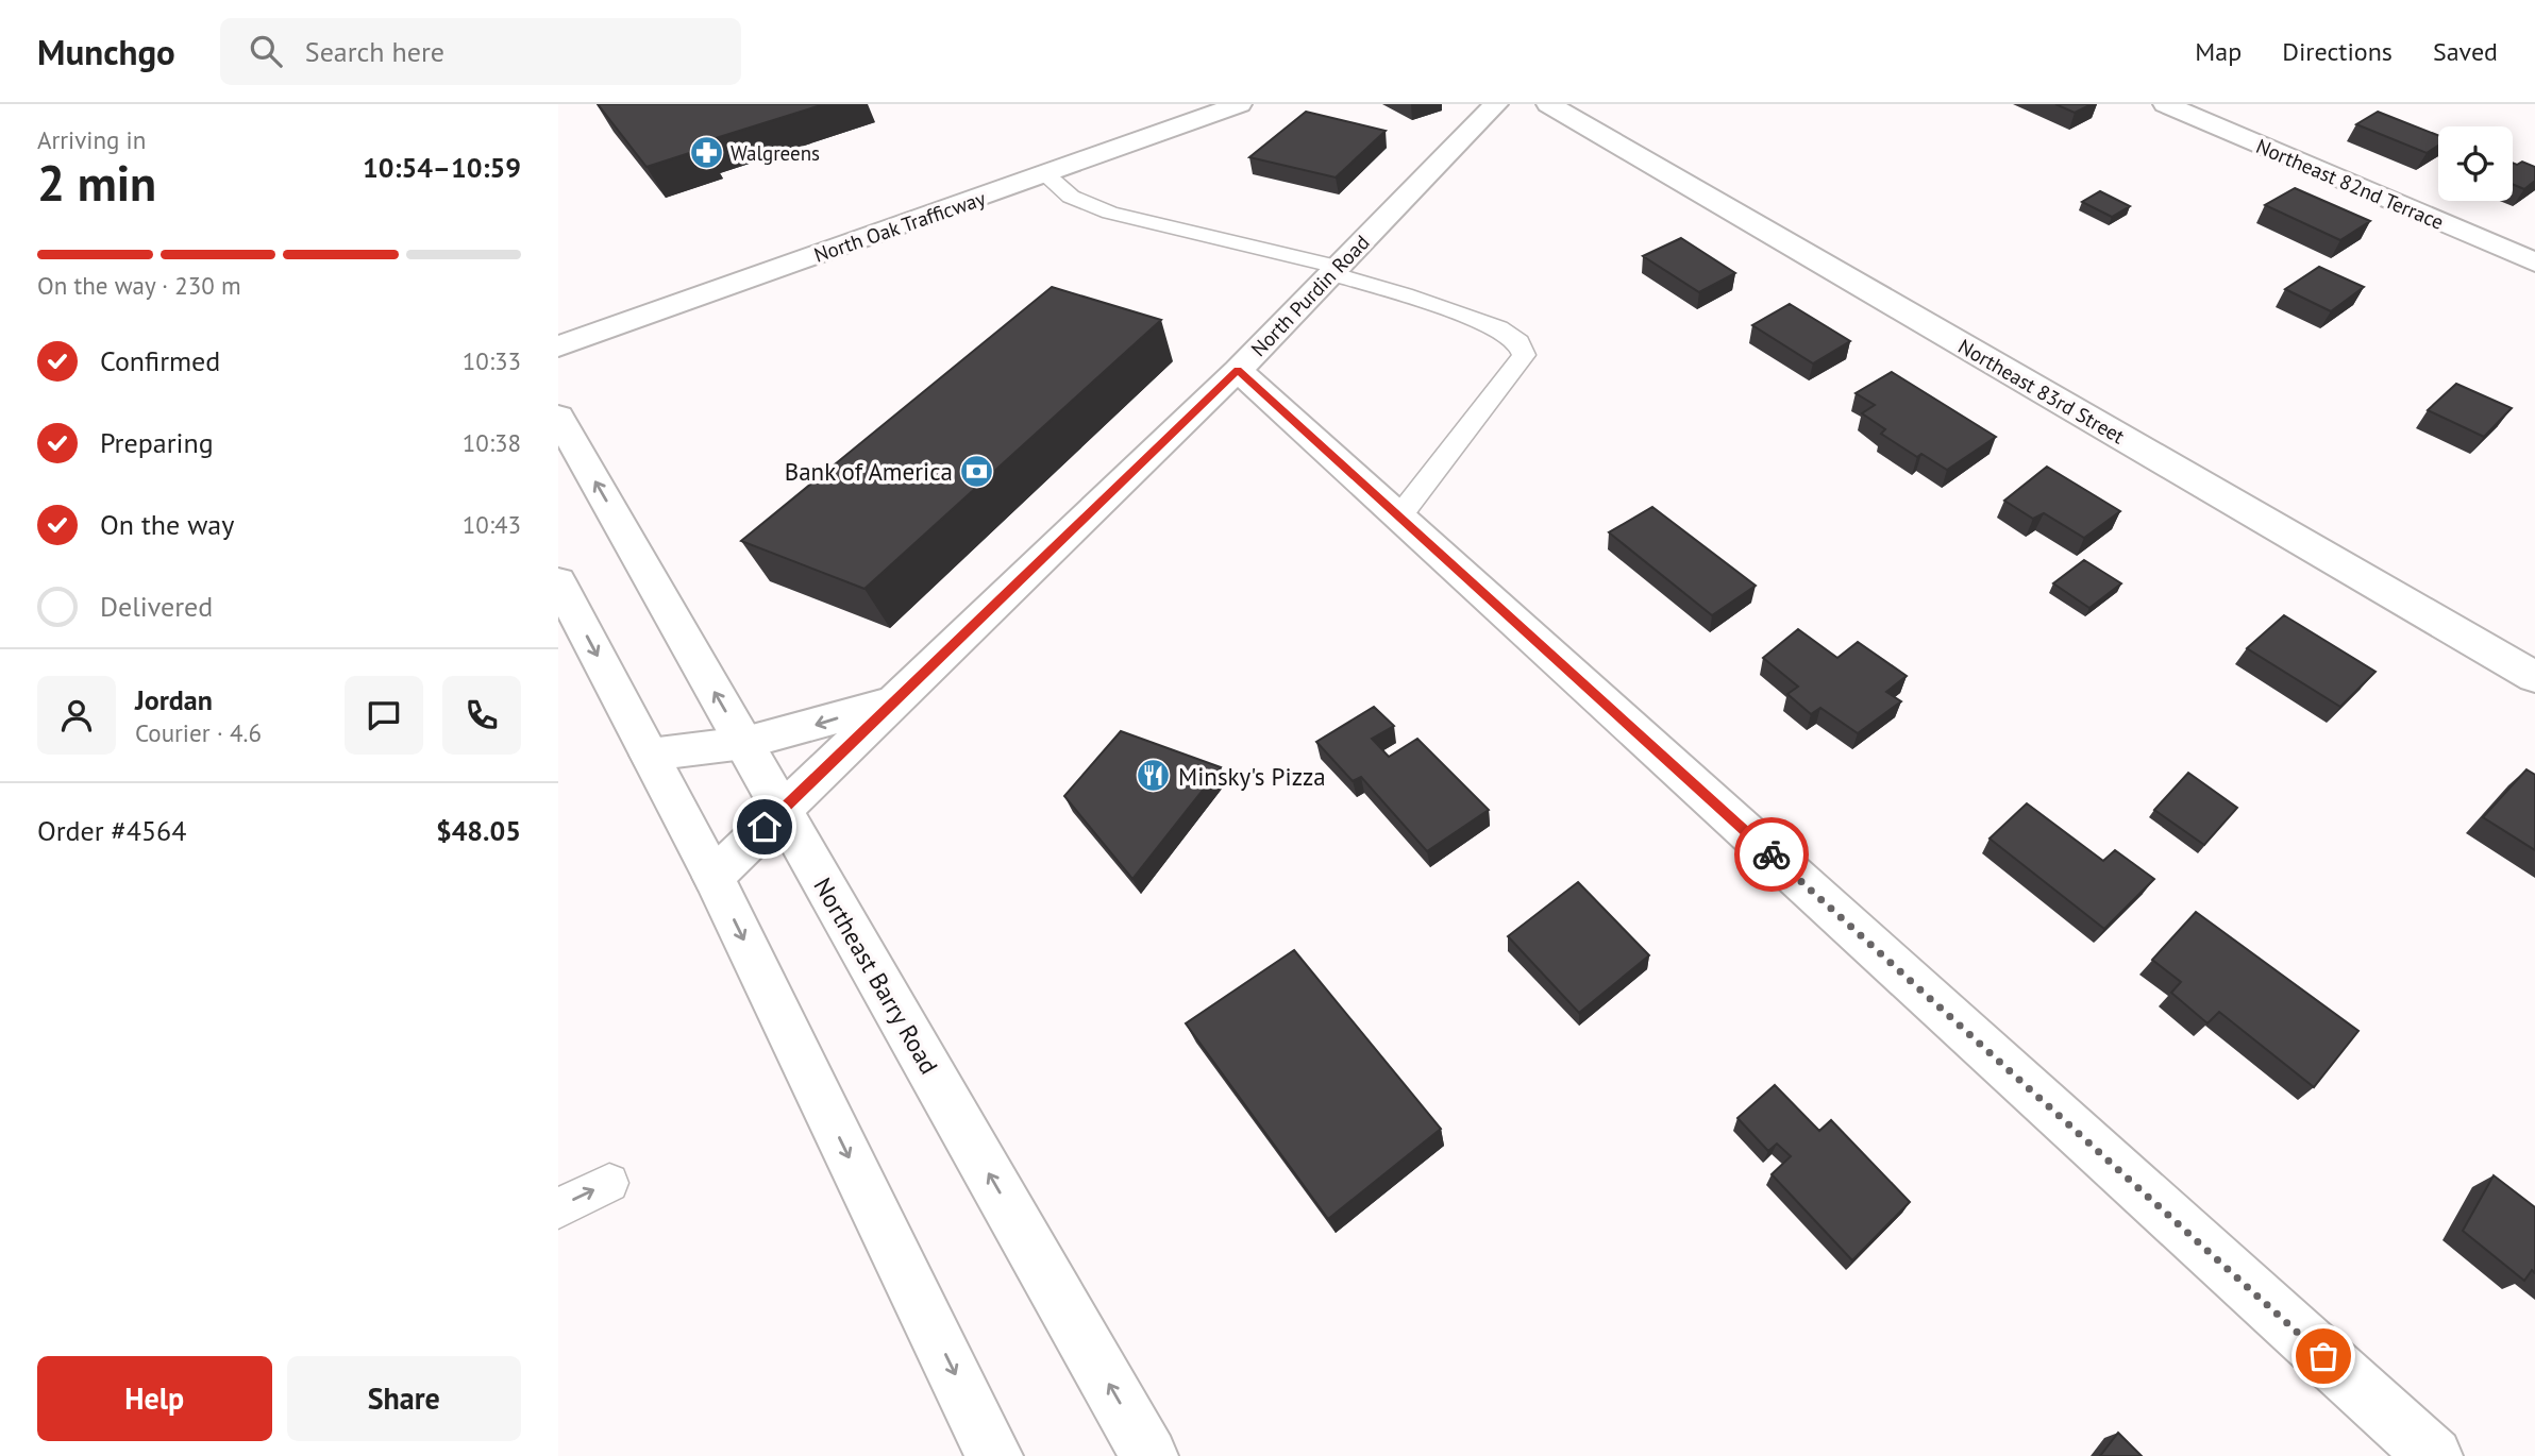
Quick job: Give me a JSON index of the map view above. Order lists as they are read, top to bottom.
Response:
{
  "streets": {
    "street": [
      "Northeast 82nd Terrace",
      "North Oak Trafficway",
      "North Purdin Road",
      "Northeast 83rd Street",
      "Northeast Barry Road"
    ]
  },
  "crossings": [
    ["North Purdin Road", "Northeast Barry Road"]
  ],
  "places": {
    "pharmacy": ["Walgreens"],
    "bank": ["Bank of America"],
    "restaurant": ["Minsky's Pizza"]
  },
  "page": {
    "header": "Munchgo",
    "search": "Search here",
    "nav": ["Map", "Directions", "Saved"],
    "heading": ["2 min", "Arriving in", "10:54–10:59"],
    "panel": [
      "Jordan",
      "Courier · 4.6",
      "Order #4564",
      "$48.05"
    ],
    "bar": "On the way · 230 m",
    "list": [
      ["Confirmed", "10:33"],
      ["Preparing", "10:38"],
      ["On the way", "10:43"],
      "Delivered"
    ],
    "buttons": ["Help", "Share"]
  }
}
